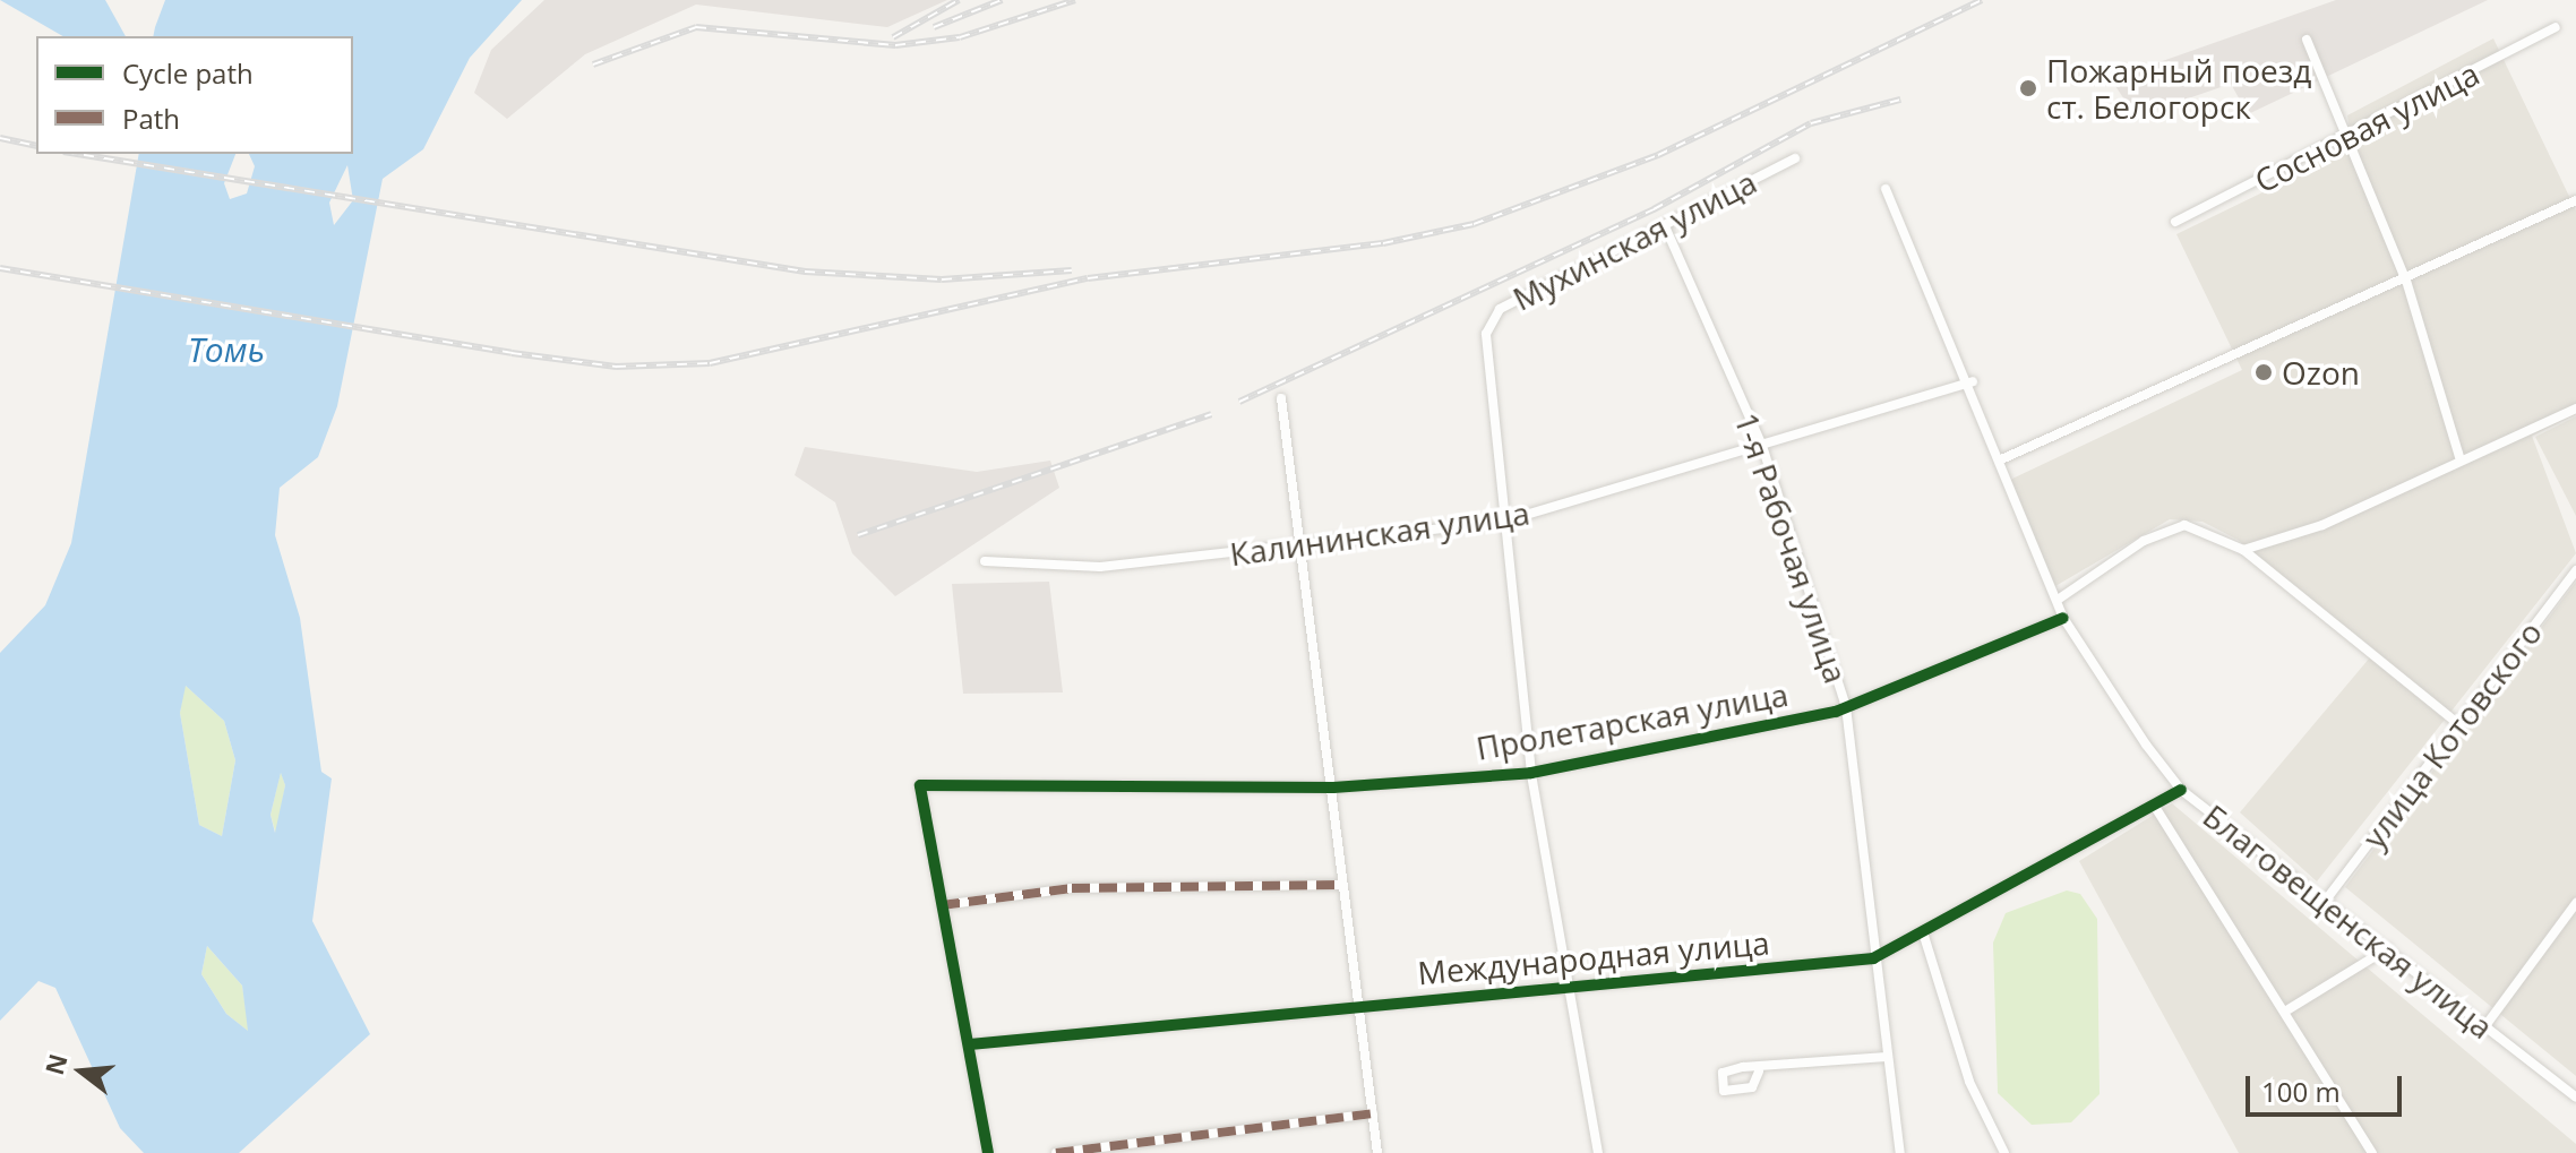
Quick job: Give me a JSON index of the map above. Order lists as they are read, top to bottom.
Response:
{
  "streets": {
    "street": [
      "Сосновая улица",
      "Мухинская улица",
      "Калининская улица",
      "1-я Рабочая улица",
      "Пролетарская улица",
      "улица Котовского",
      "Благовещенская улица",
      "Международная улица"
    ]
  },
  "crossings": [
    ["Мухинская улица", "Калининская улица"],
    ["Мухинская улица", "1-я Рабочая улица"],
    ["Калининская улица", "1-я Рабочая улица"],
    ["Калининская улица", "Благовещенская улица"],
    ["1-я Рабочая улица", "Пролетарская улица"],
    ["1-я Рабочая улица", "Международная улица"],
    ["Пролетарская улица", "Благовещенская улица"],
    ["улица Котовского", "Благовещенская улица"],
    ["Благовещенская улица", "Международная улица"]
  ],
  "water": ["Томь"],
  "places": ["Пожарный поезд ст. Белогорск", "Ozon"],
  "legend": ["Cycle path", "Path"],
  "scale_bar": "100 m",
  "north": "left"
}
